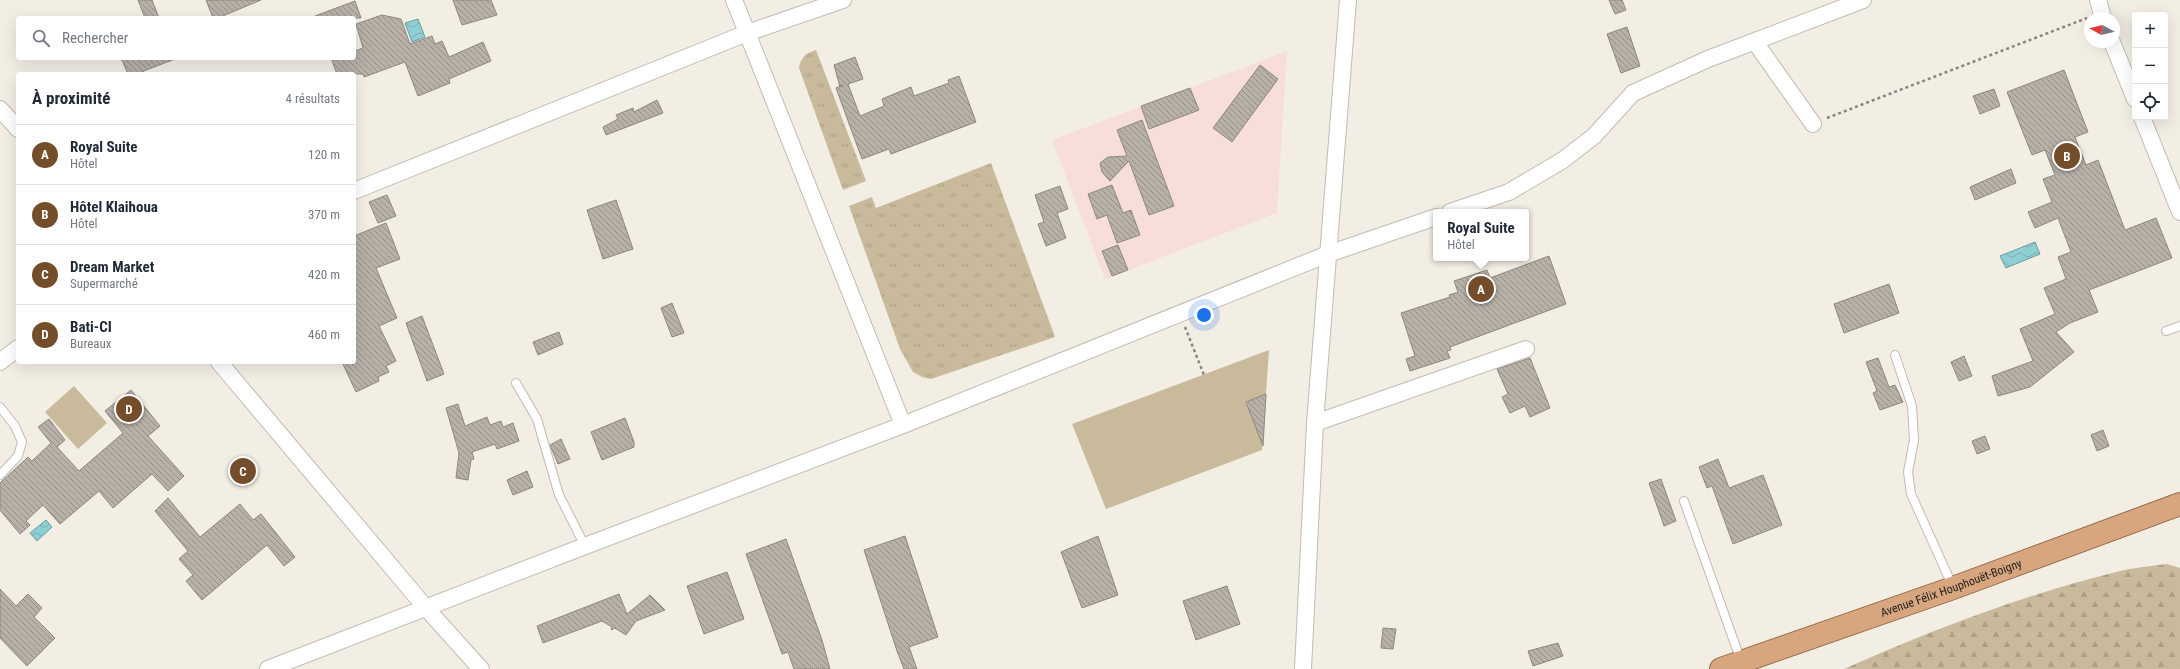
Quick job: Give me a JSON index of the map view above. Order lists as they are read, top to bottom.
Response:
{
  "streets": {
    "highway": ["Avenue Félix Houphouët-Boigny"]
  },
  "north": "left",
  "page": {
    "map_buttons": ["+", "−"],
    "search": "Rechercher",
    "heading": ["À proximité", "4 résultats"],
    "list": [
      {
        "mark": "A",
        "name": "Royal Suite",
        "note": "Hôtel",
        "value": "120 m"
      },
      {
        "mark": "B",
        "name": "Hôtel Klaihoua",
        "note": "Hôtel",
        "value": "370 m"
      },
      {
        "mark": "C",
        "name": "Dream Market",
        "note": "Supermarché",
        "value": "420 m"
      },
      {
        "mark": "D",
        "name": "Bati-CI",
        "note": "Bureaux",
        "value": "460 m"
      }
    ],
    "pins": [
      "B",
      "A",
      "D",
      "C"
    ],
    "popup": ["Royal Suite", "Hôtel"]
  }
}
